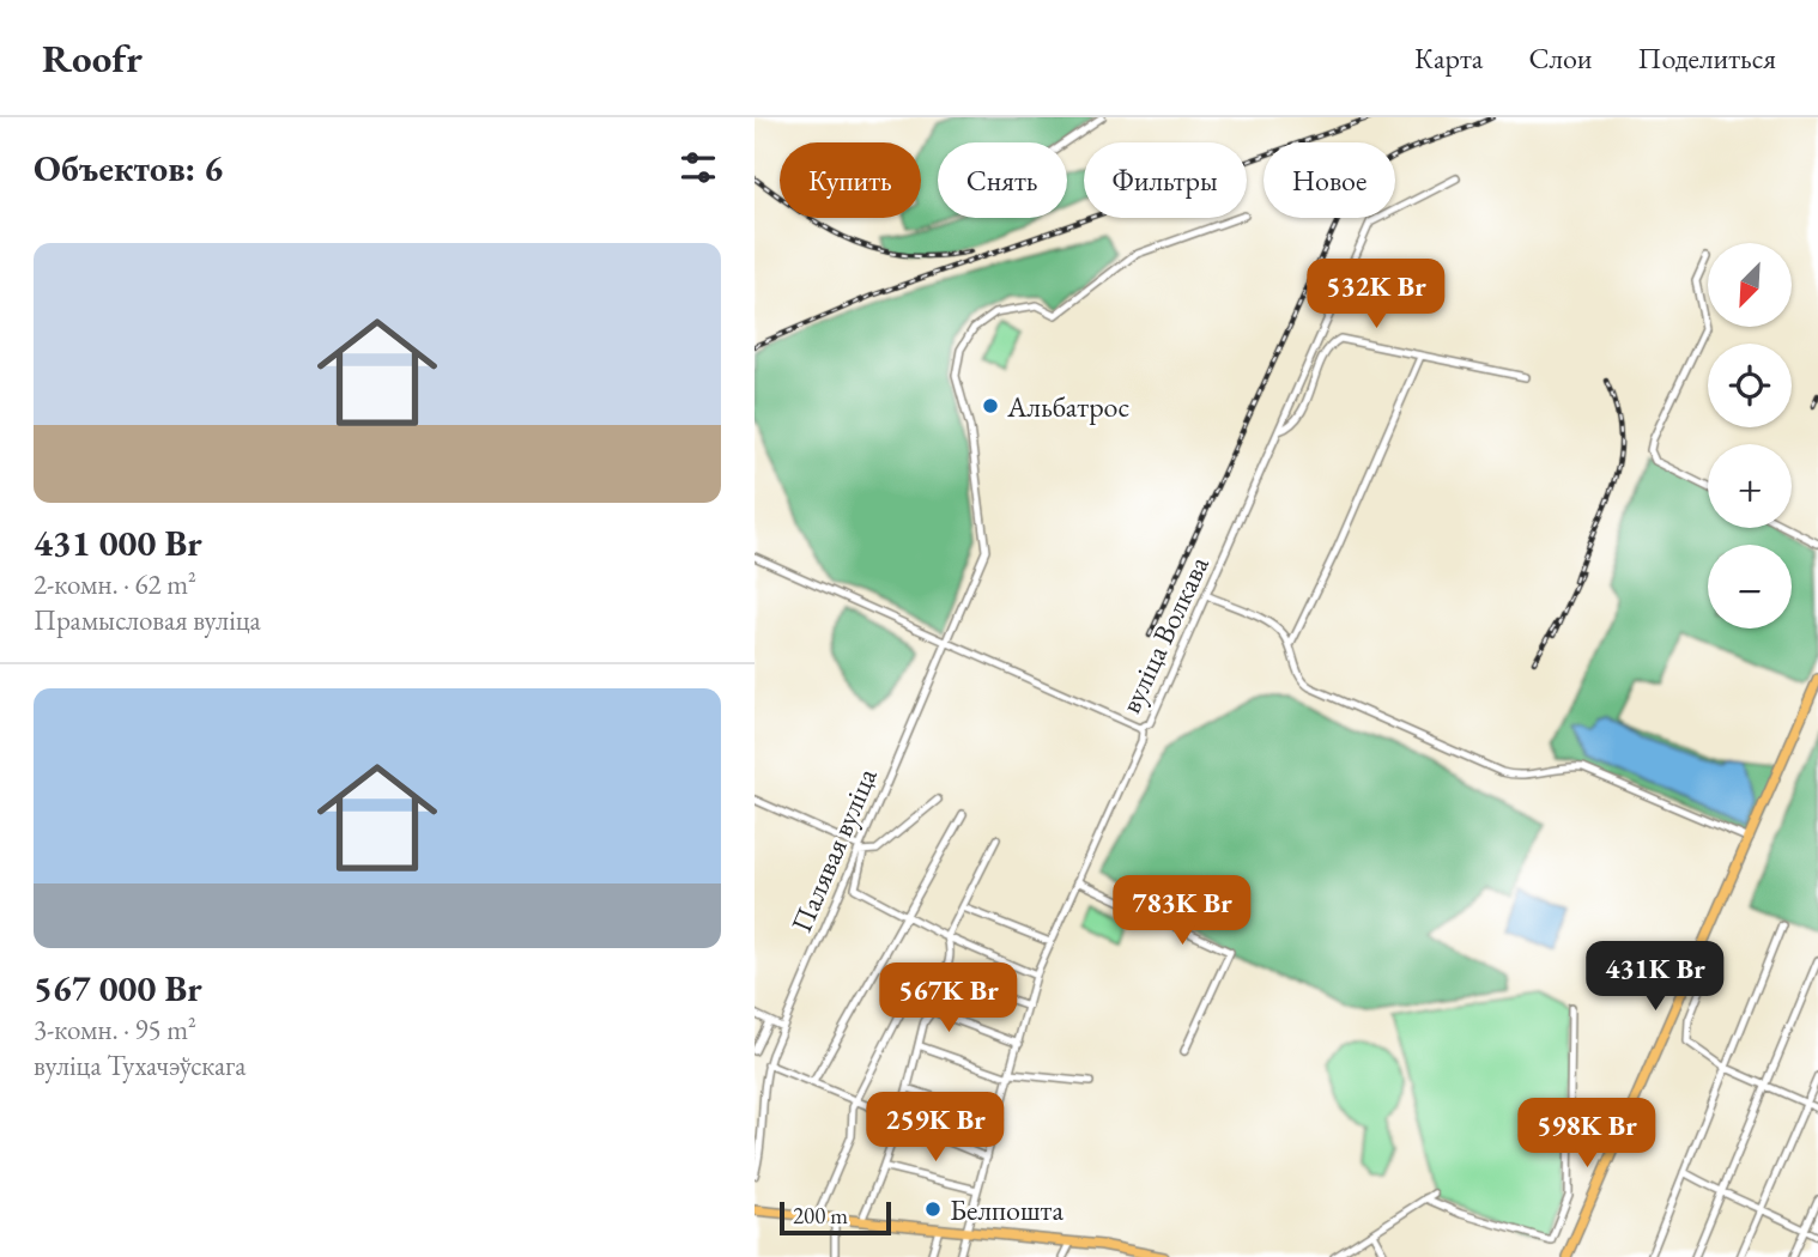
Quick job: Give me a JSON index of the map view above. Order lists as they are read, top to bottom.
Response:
{
  "streets": {
    "street": ["вуліца Волкава", "Палявая вуліца"]
  },
  "places": ["Альбатрос", "Белпошта"],
  "scale_bar": "200 m",
  "north": "bottom left",
  "page": {
    "header": "Roofr",
    "nav": ["Карта", "Слои", "Поделиться"],
    "heading": "Объектов: 6",
    "chip": [
      "Купить",
      "Снять",
      "Фильтры",
      "Новое"
    ],
    "list": [
      {
        "name": "431 000 Br",
        "note": "2-комн. · 62 m² · Прамысловая вуліца"
      },
      {
        "name": "567 000 Br",
        "note": "3-комн. · 95 m² · вуліца Тухачэўскага"
      }
    ],
    "map_buttons": ["+", "−"],
    "price": [
      "532K Br",
      "783K Br",
      "431K Br",
      "567K Br",
      "259K Br",
      "598K Br"
    ],
    "scale": "200 m"
  }
}
